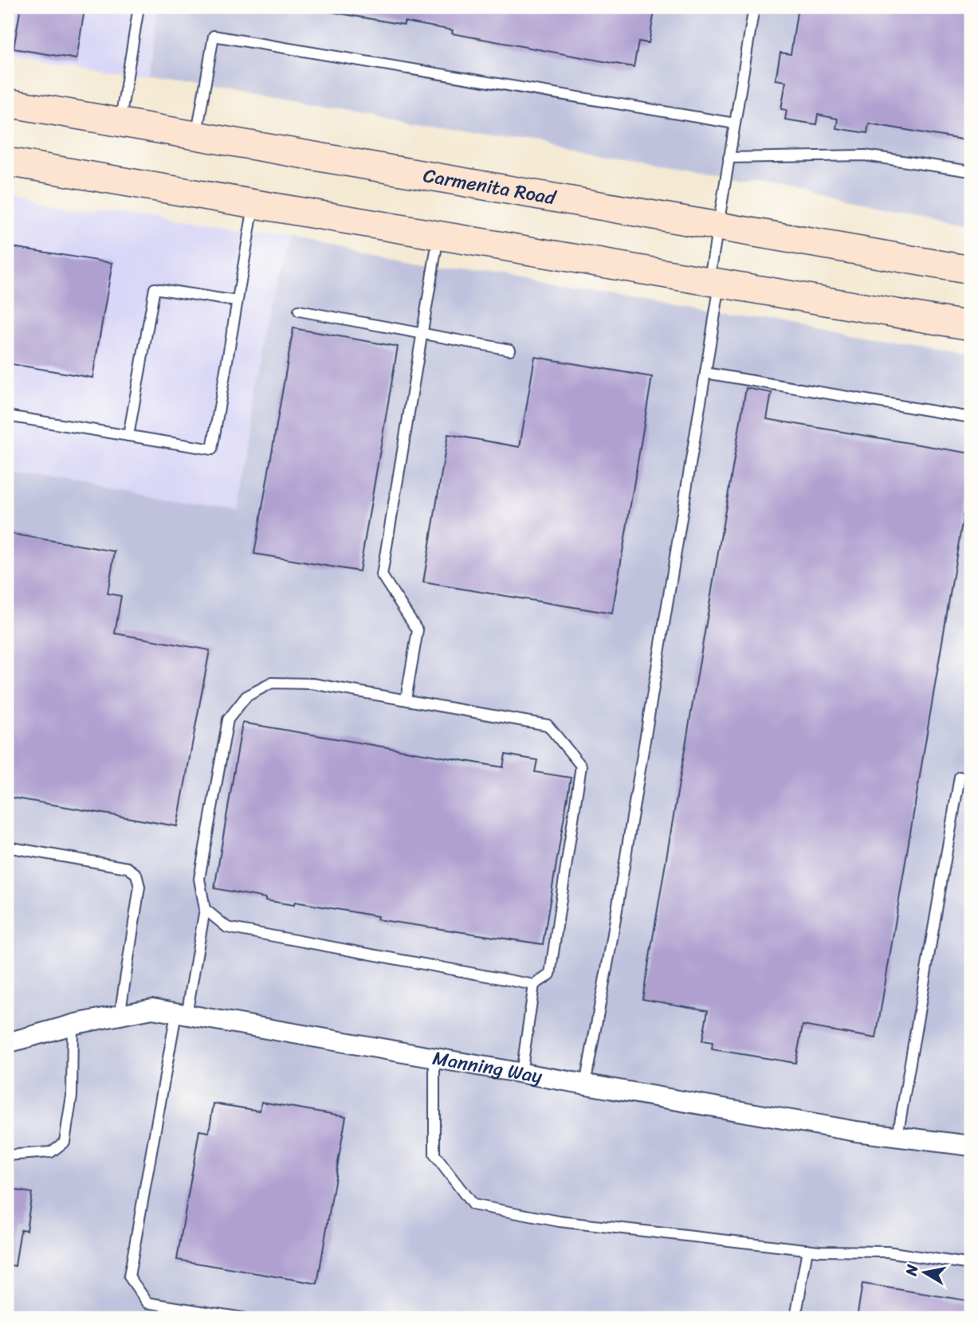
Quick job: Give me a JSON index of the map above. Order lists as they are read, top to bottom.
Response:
{
  "streets": {
    "main road": ["Carmenita Road"],
    "street": ["Manning Way"]
  },
  "north": "left"
}
